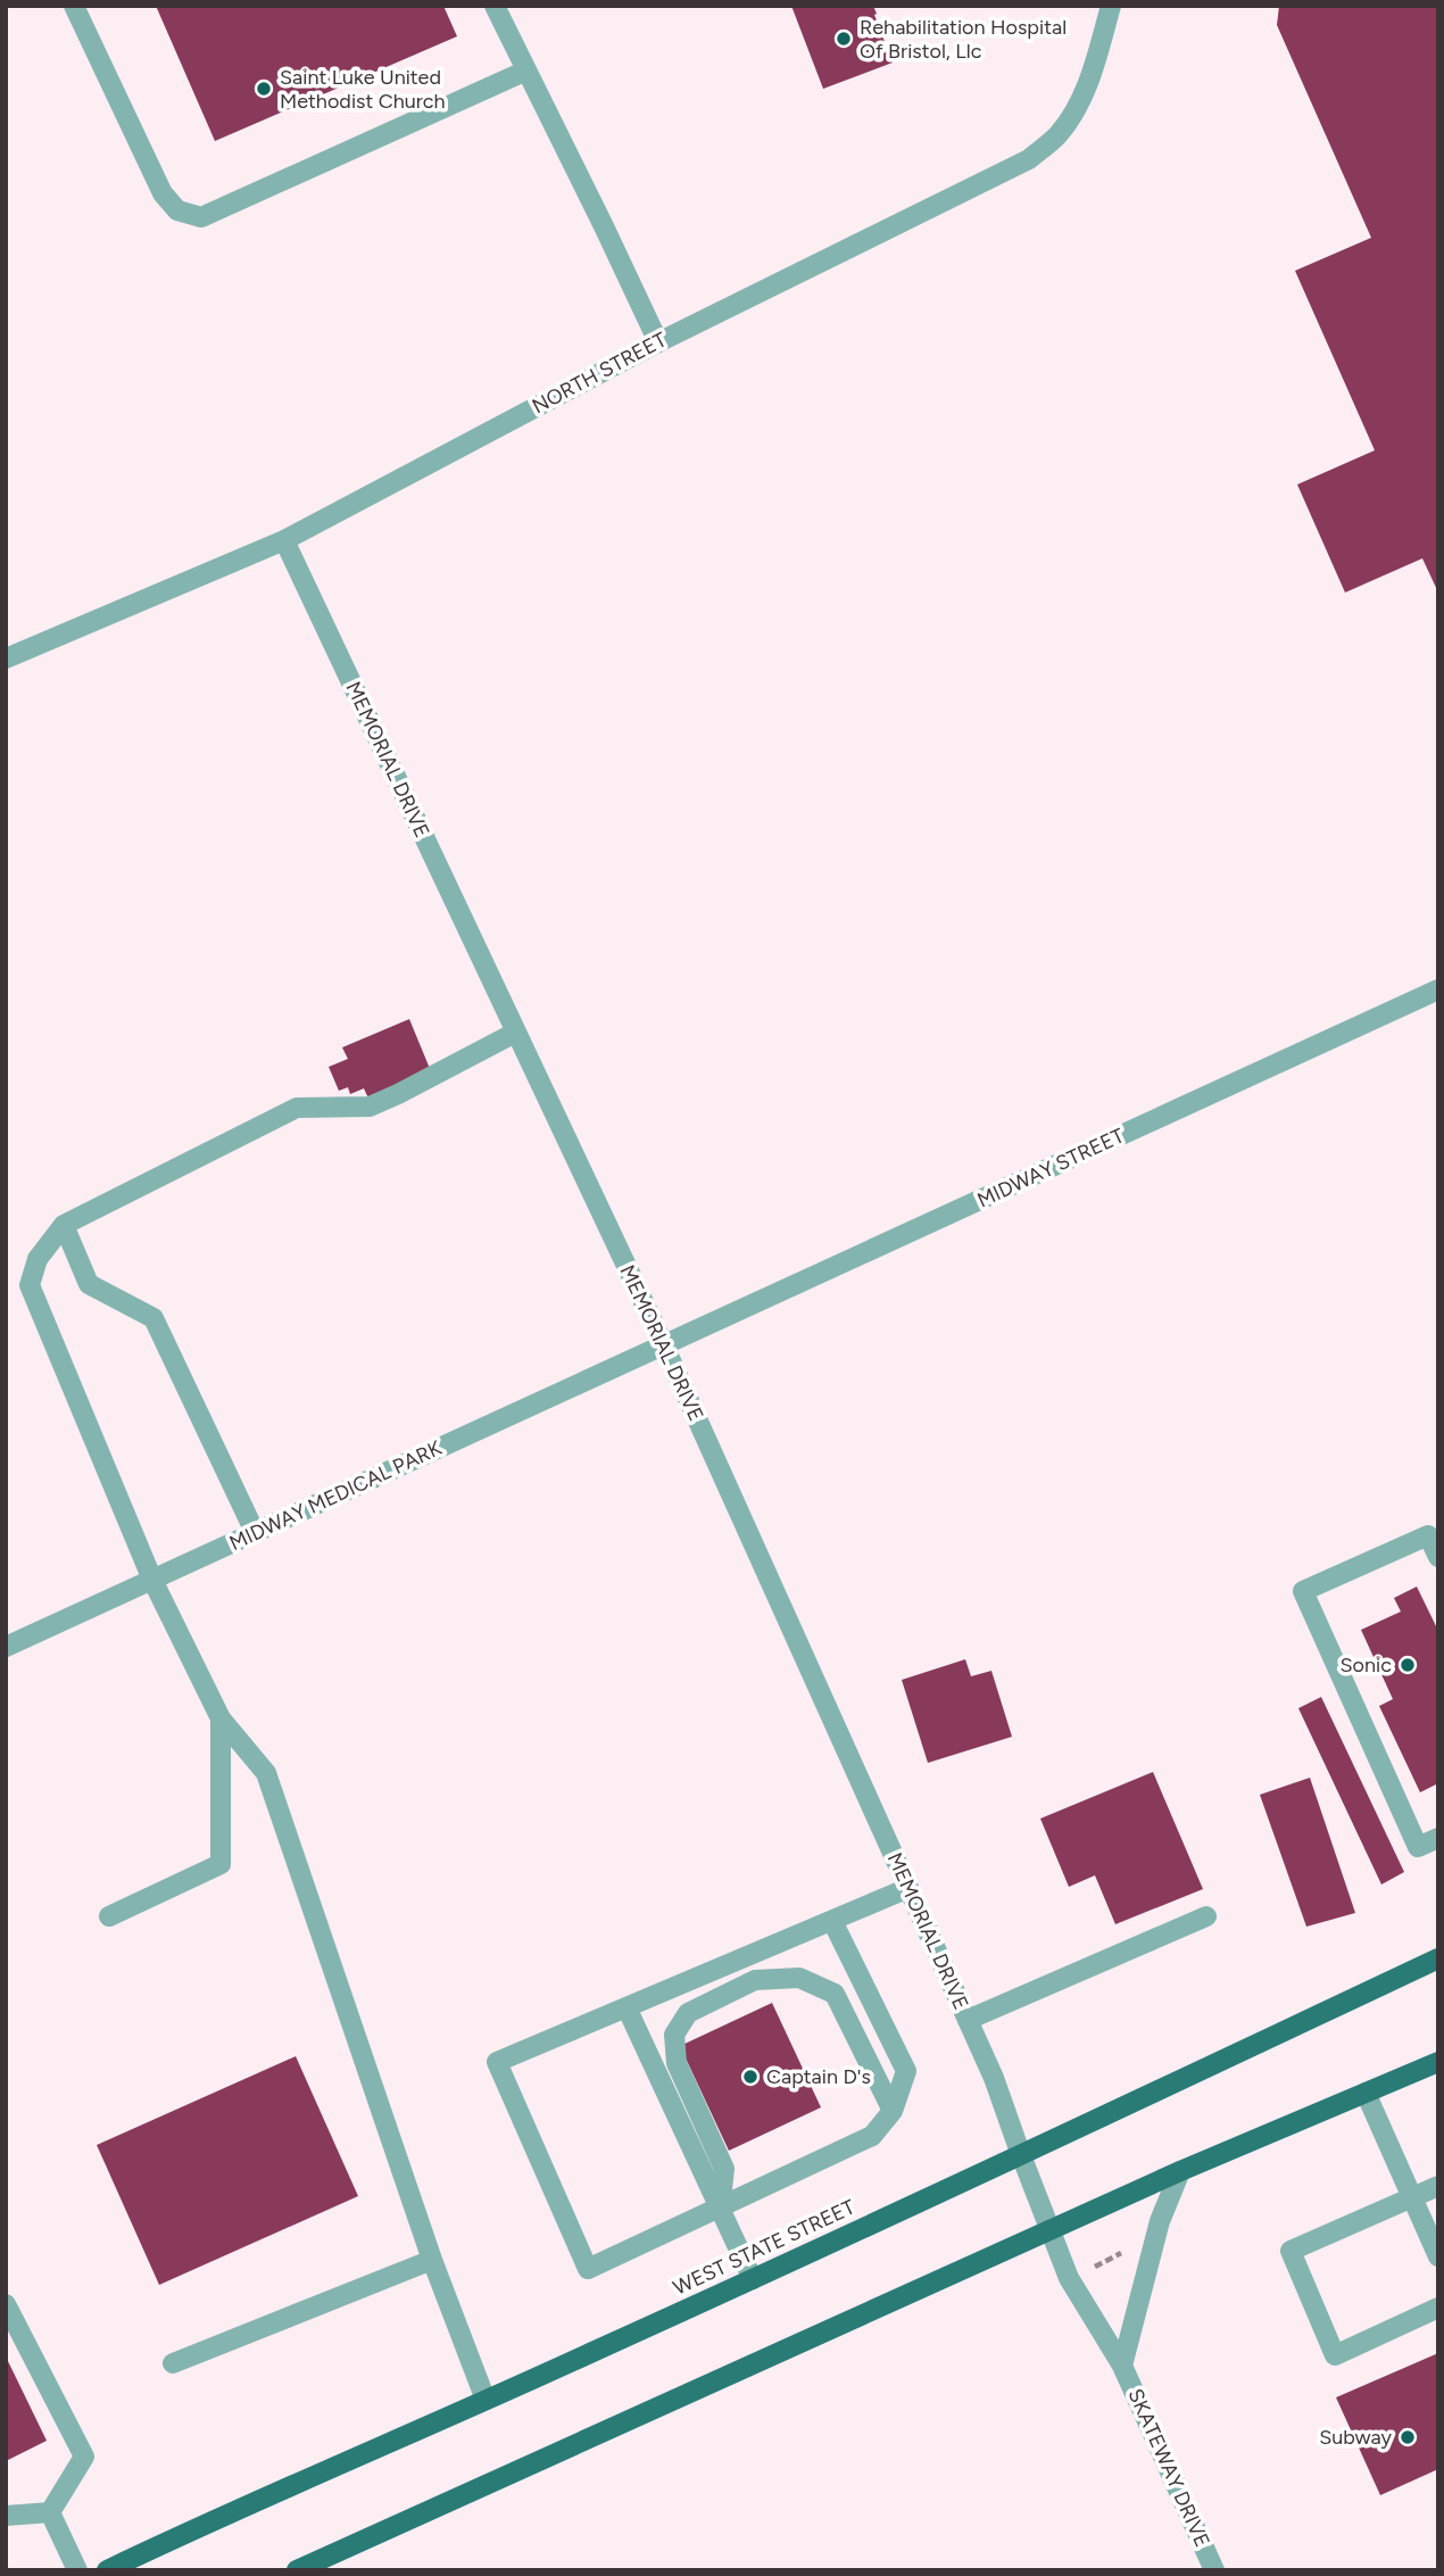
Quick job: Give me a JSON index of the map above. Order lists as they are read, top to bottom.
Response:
{
  "streets": {
    "main road": ["WEST STATE STREET"],
    "street": [
      "NORTH STREET",
      "MEMORIAL DRIVE",
      "MIDWAY STREET",
      "MIDWAY MEDICAL PARK",
      "SKATEWAY DRIVE"
    ]
  },
  "crossings": [
    ["NORTH STREET", "MEMORIAL DRIVE"],
    ["MEMORIAL DRIVE", "MIDWAY STREET"],
    ["MEMORIAL DRIVE", "MIDWAY MEDICAL PARK"],
    ["MEMORIAL DRIVE", "WEST STATE STREET"],
    ["MEMORIAL DRIVE", "SKATEWAY DRIVE"],
    ["MIDWAY STREET", "MIDWAY MEDICAL PARK"]
  ],
  "places": [
    "Rehabilitation Hospital Of Bristol, Llc",
    "Saint Luke United Methodist Church",
    "Sonic",
    "Captain D's",
    "Subway"
  ]
}
